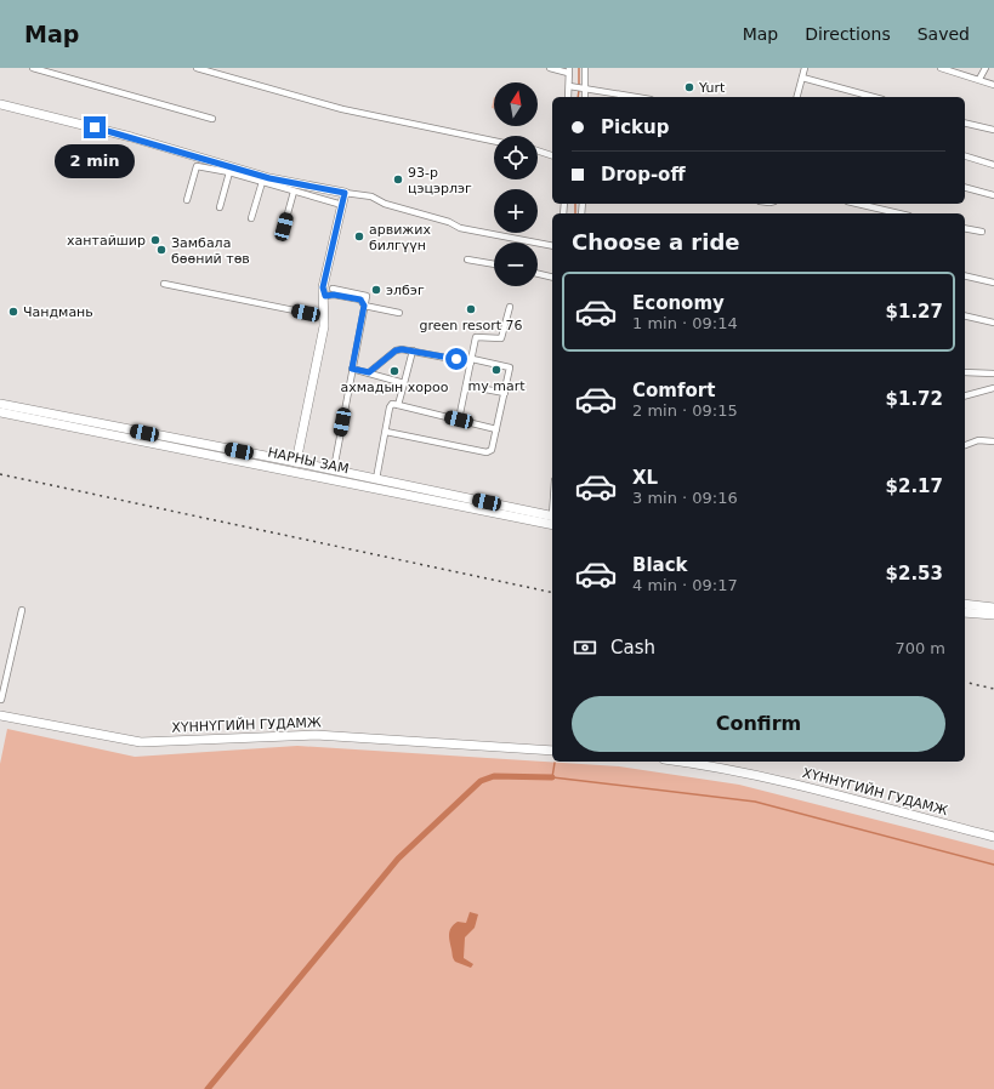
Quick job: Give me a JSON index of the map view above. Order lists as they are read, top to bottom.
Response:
{
  "streets": {
    "main road": ["НАРНЫ ЗАМ", "ХҮННҮГИЙН ГУДАМЖ"]
  },
  "places": [
    "Yurt",
    "93-р цэцэрлэг",
    "арвижих билгүүн",
    "хантайшир",
    "Замбала бөөний төв",
    "элбэг",
    "green resort 76",
    "Чандмань",
    "my mart",
    "ахмадын хороо"
  ],
  "north": "top",
  "page": {
    "header": "Map",
    "nav": ["Map", "Directions", "Saved"],
    "map_buttons": ["+", "−"],
    "banner": ["Pickup", "Drop-off"],
    "bubble": "2 min",
    "heading": "Choose a ride",
    "list": [
      {
        "name": "Economy",
        "note": "1 min · 09:14",
        "value": "$1.27"
      },
      {
        "name": "Comfort",
        "note": "2 min · 09:15",
        "value": "$1.72"
      },
      {
        "name": "XL",
        "note": "3 min · 09:16",
        "value": "$2.17"
      },
      {
        "name": "Black",
        "note": "4 min · 09:17",
        "value": "$2.53"
      }
    ],
    "pay": ["Cash", "700 m"],
    "buttons": "Confirm"
  }
}
